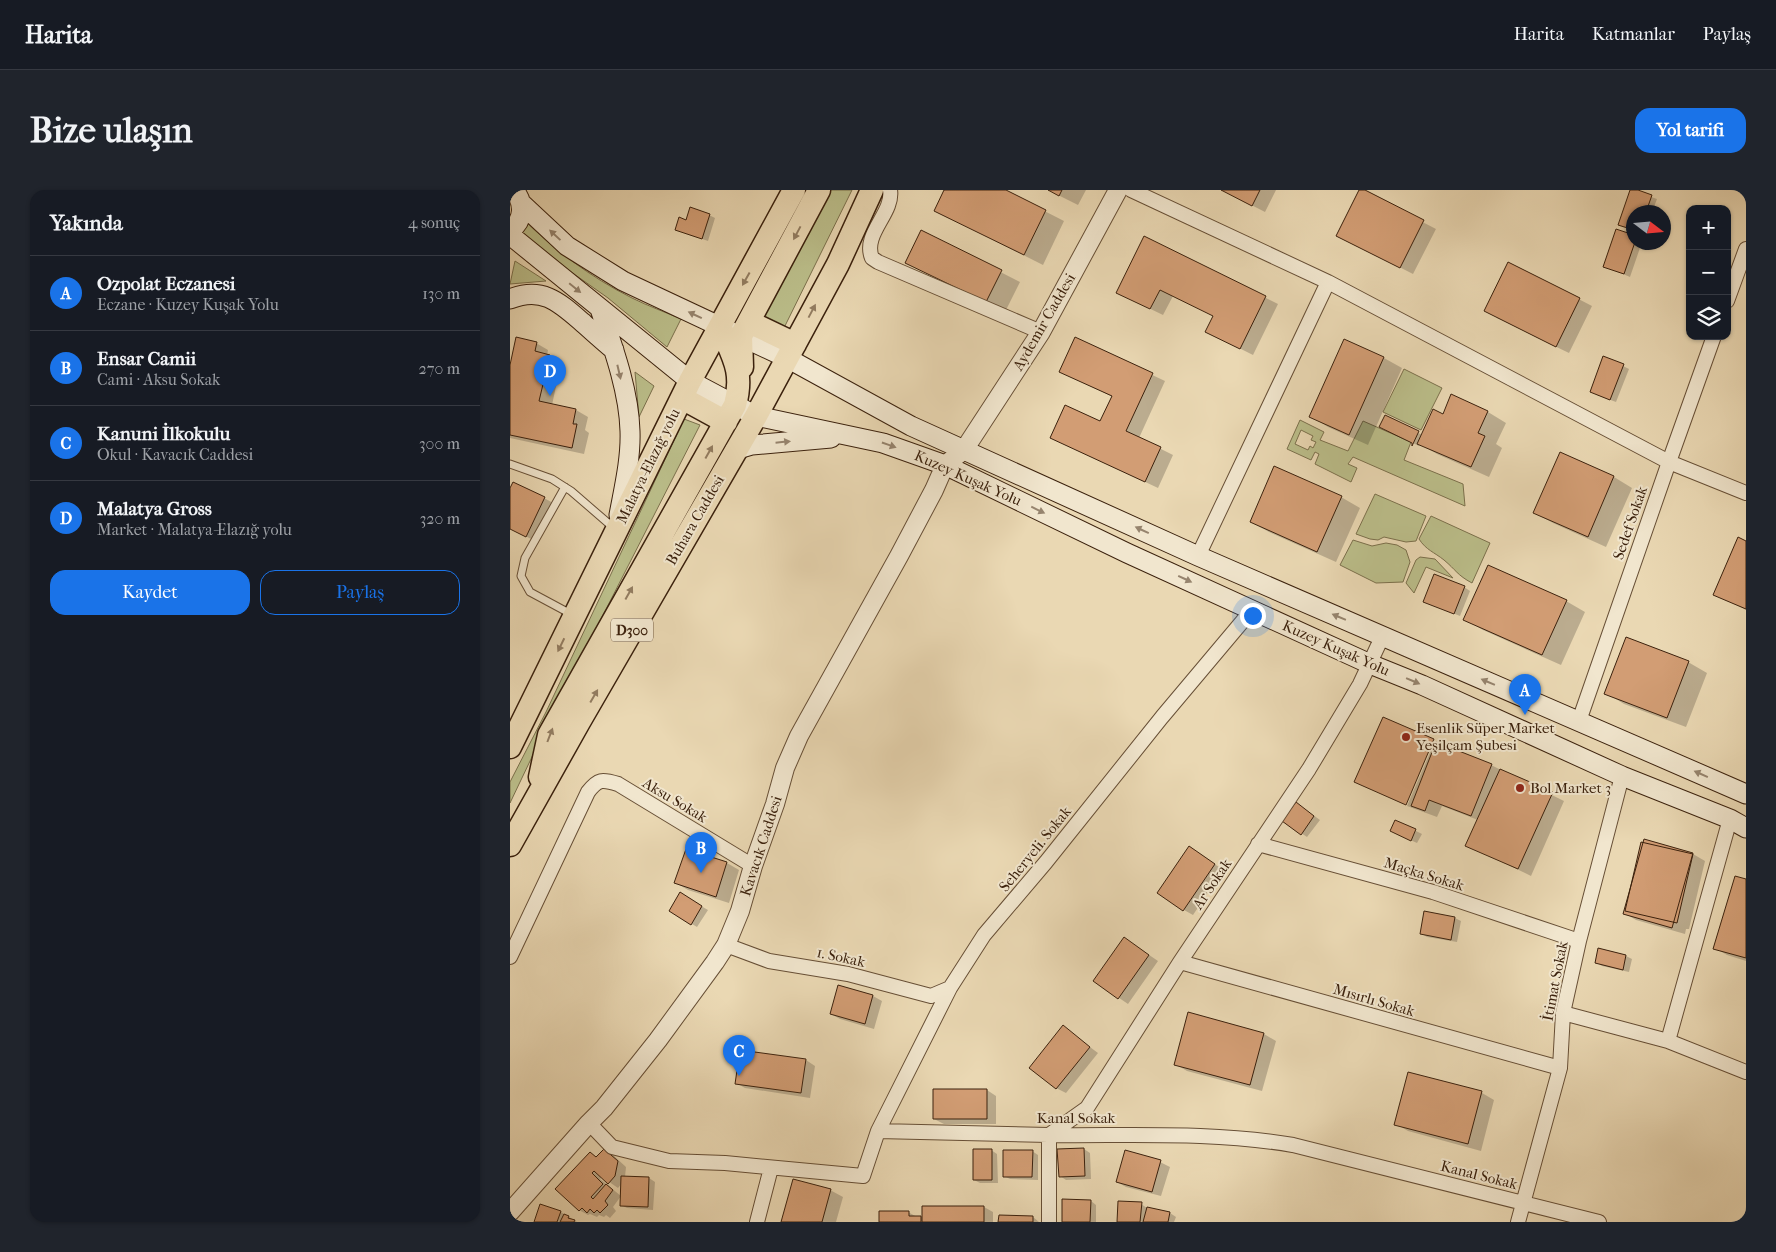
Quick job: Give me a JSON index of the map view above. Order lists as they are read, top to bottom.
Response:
{
  "streets": {
    "highway": ["Malatya-Elazığ yolu", "Buhara Caddesi", "D300"],
    "main road": ["Kuzey Kuşak Yolu"],
    "street": [
      "Aydemir Caddesi",
      "Sedef Sokak",
      "Aksu Sokak",
      "Kavacık Caddesi",
      "Seheryeli. Sokak",
      "Maçka Sokak",
      "Ar Sokak",
      "1. Sokak",
      "İtimat Sokak",
      "Mısırlı Sokak",
      "Kanal Sokak"
    ]
  },
  "crossings": [
    ["Aydemir Caddesi", "Kuzey Kuşak Yolu"],
    ["Aydemir Caddesi", "Kavacık Caddesi"],
    ["Kuzey Kuşak Yolu", "Buhara Caddesi"],
    ["Kuzey Kuşak Yolu", "Sedef Sokak"],
    ["Kuzey Kuşak Yolu", "Kavacık Caddesi"],
    ["Kuzey Kuşak Yolu", "Seheryeli. Sokak"],
    ["Kuzey Kuşak Yolu", "Ar Sokak"],
    ["Kuzey Kuşak Yolu", "İtimat Sokak"],
    ["Aksu Sokak", "Kavacık Caddesi"],
    ["Kavacık Caddesi", "1. Sokak"],
    ["Seheryeli. Sokak", "1. Sokak"],
    ["Seheryeli. Sokak", "Kanal Sokak"],
    ["Maçka Sokak", "Ar Sokak"],
    ["Maçka Sokak", "İtimat Sokak"],
    ["Ar Sokak", "Mısırlı Sokak"],
    ["Ar Sokak", "Kanal Sokak"],
    ["İtimat Sokak", "Mısırlı Sokak"],
    ["İtimat Sokak", "Kanal Sokak"]
  ],
  "places": ["Esenlik Süper Market Yeşilçam Şubesi", "Bol Market 3"],
  "north": "right",
  "page": {
    "header": "Harita",
    "nav": ["Harita", "Katmanlar", "Paylaş"],
    "buttons": [
      "Yol tarifi",
      ["Kaydet", "Paylaş"]
    ],
    "title": "Bize ulaşın",
    "heading": ["Yakında", "4 sonuç"],
    "map_buttons": ["+", "−"],
    "list": [
      {
        "mark": "A",
        "name": "Ozpolat Eczanesi",
        "note": "Eczane · Kuzey Kuşak Yolu",
        "value": "130 m"
      },
      {
        "mark": "B",
        "name": "Ensar Camii",
        "note": "Cami · Aksu Sokak",
        "value": "270 m"
      },
      {
        "mark": "C",
        "name": "Kanuni İlkokulu",
        "note": "Okul · Kavacık Caddesi",
        "value": "300 m"
      },
      {
        "mark": "D",
        "name": "Malatya Gross",
        "note": "Market · Malatya-Elazığ yolu",
        "value": "320 m"
      }
    ],
    "pins": [
      "D",
      "A",
      "B",
      "C"
    ]
  }
}
